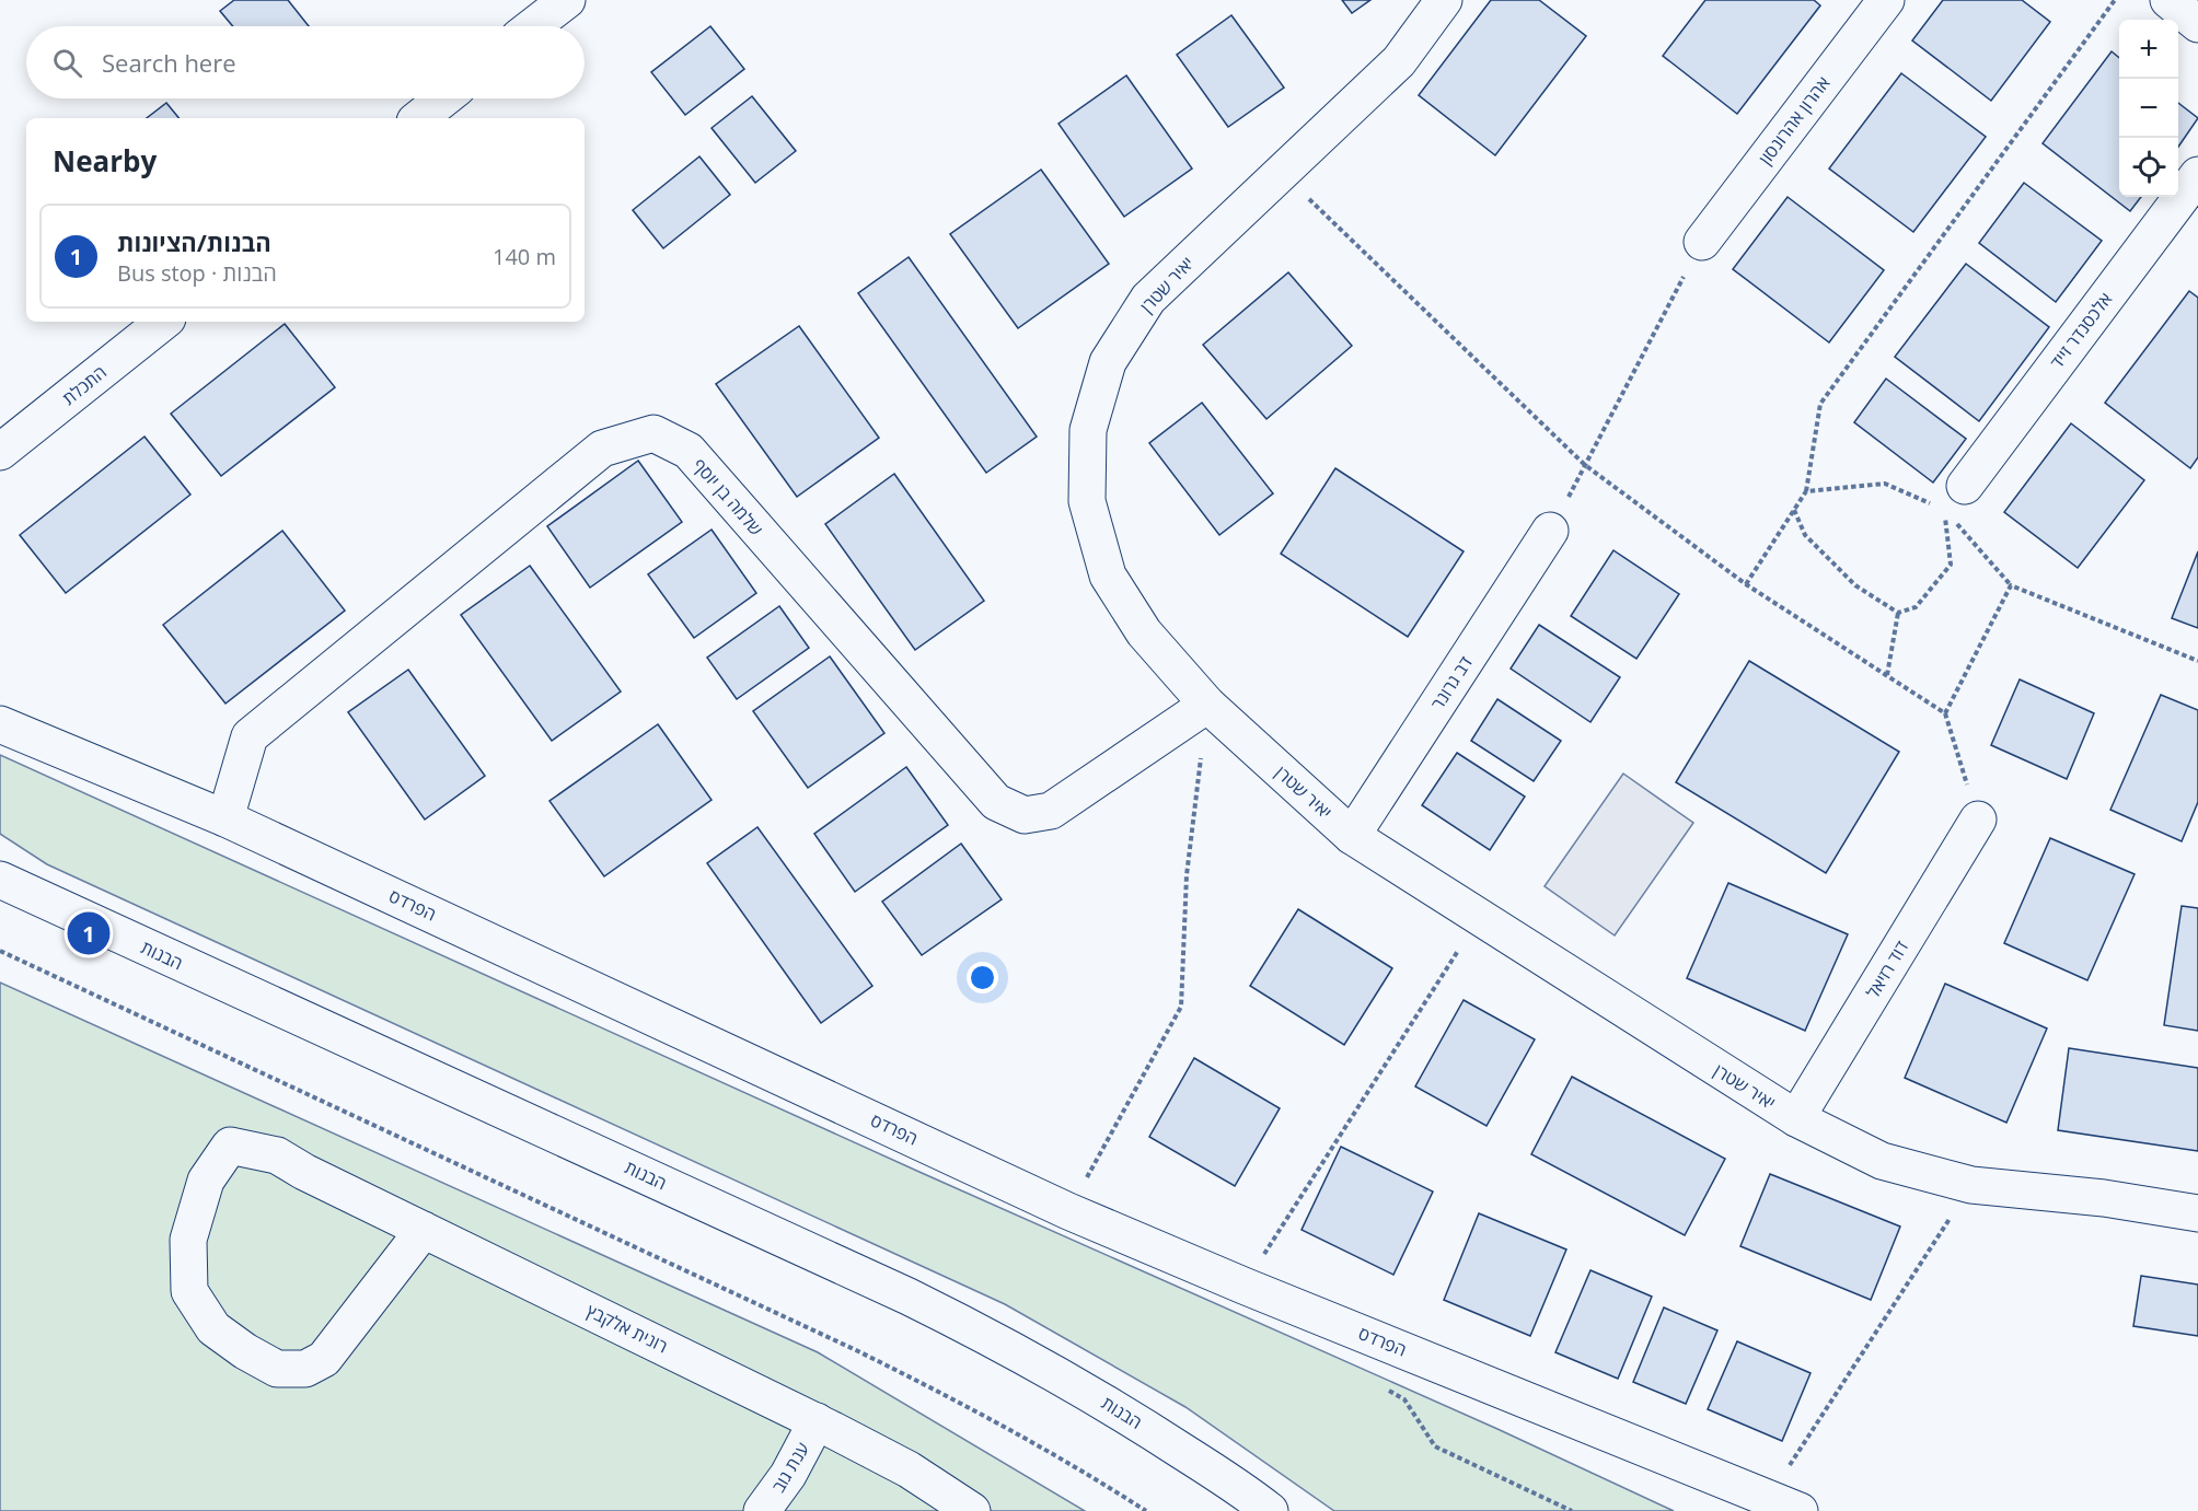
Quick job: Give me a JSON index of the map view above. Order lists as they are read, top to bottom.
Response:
{
  "streets": {
    "street": [
      "אהרון אהרונסון",
      "יאיר שטרן",
      "אלכסנדר זייד",
      "התכלת",
      "שלמה בן יוסף",
      "דב גרונר",
      "הפרדס",
      "הבנות",
      "דוד רזיאל",
      "רונית אלקבץ",
      "ענת גוב"
    ]
  },
  "crossings": [
    ["יאיר שטרן", "שלמה בן יוסף"],
    ["יאיר שטרן", "דב גרונר"],
    ["יאיר שטרן", "דוד רזיאל"],
    ["שלמה בן יוסף", "הפרדס"],
    ["רונית אלקבץ", "ענת גוב"]
  ],
  "page": {
    "map_buttons": ["+", "−"],
    "search": "Search here",
    "heading": "Nearby",
    "list": [
      {
        "mark": "1",
        "name": "הבנות/הציונות",
        "note": "Bus stop · הבנות",
        "value": "140 m"
      }
    ],
    "pins": "1"
  }
}
